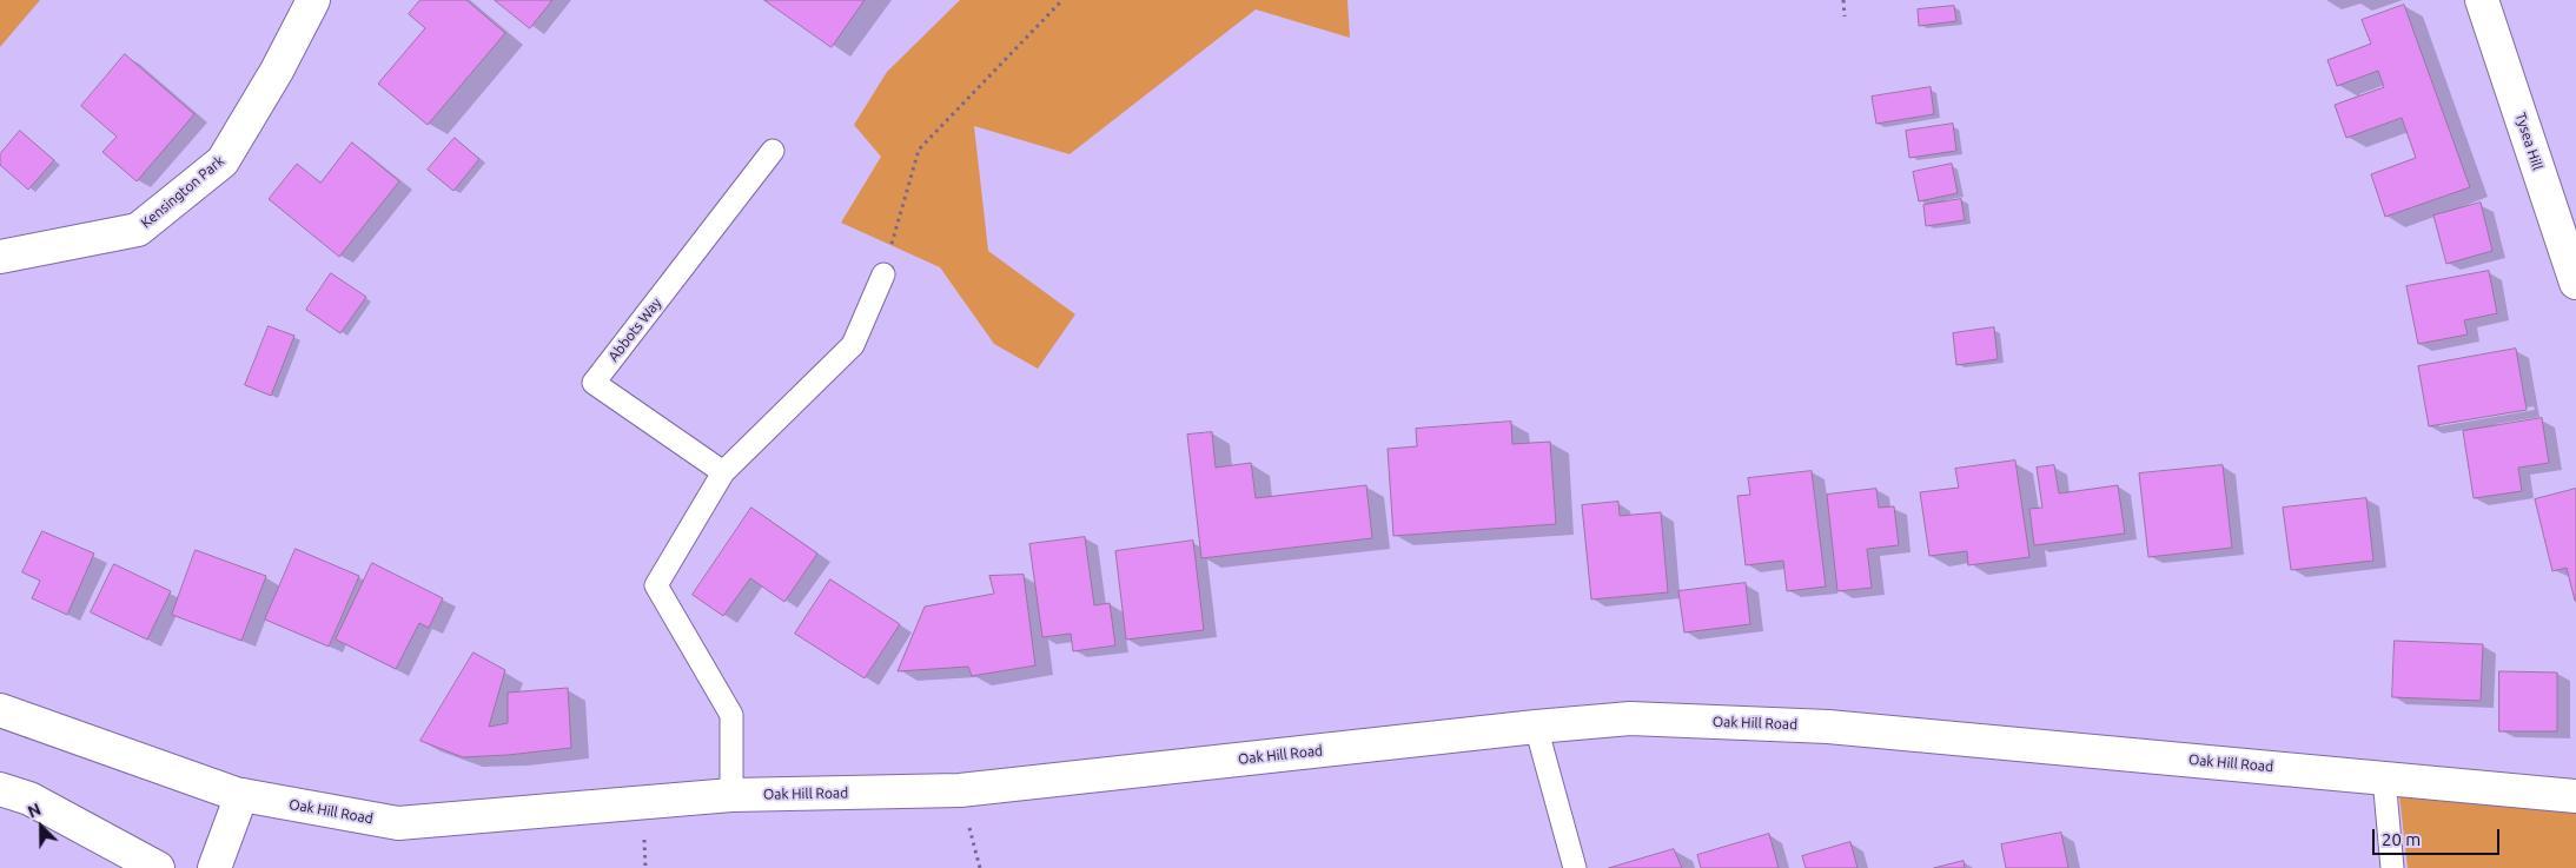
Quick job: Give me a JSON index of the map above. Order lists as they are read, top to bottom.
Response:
{
  "streets": {
    "main road": ["Tysea Hill", "Kensington Park", "Oak Hill Road"],
    "lane": ["Abbots Way"]
  },
  "scale_bar": "20 m",
  "north": "top left"
}
